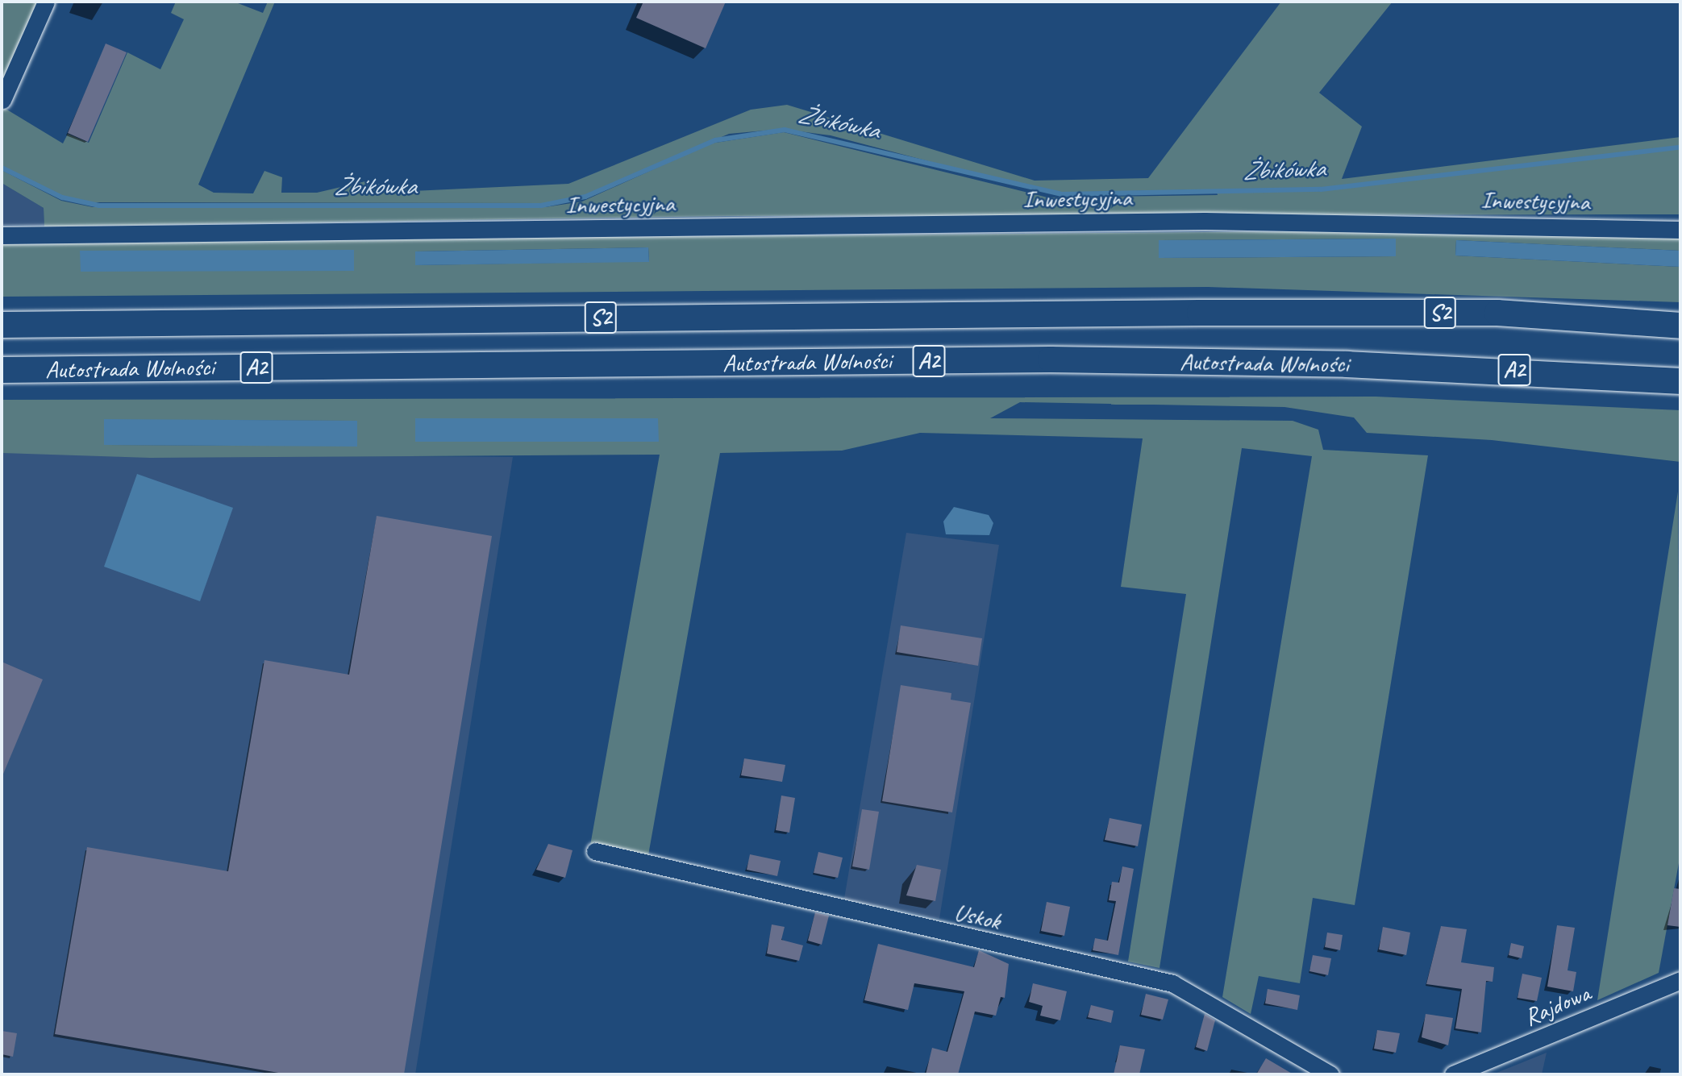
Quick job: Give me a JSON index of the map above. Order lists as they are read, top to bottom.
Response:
{
  "streets": {
    "highway": ["S2", "A2", "Autostrada Wolności"],
    "street": ["Inwestycyjna", "Uskok", "Rajdowa"]
  },
  "water": ["Żbikówka"]
}
